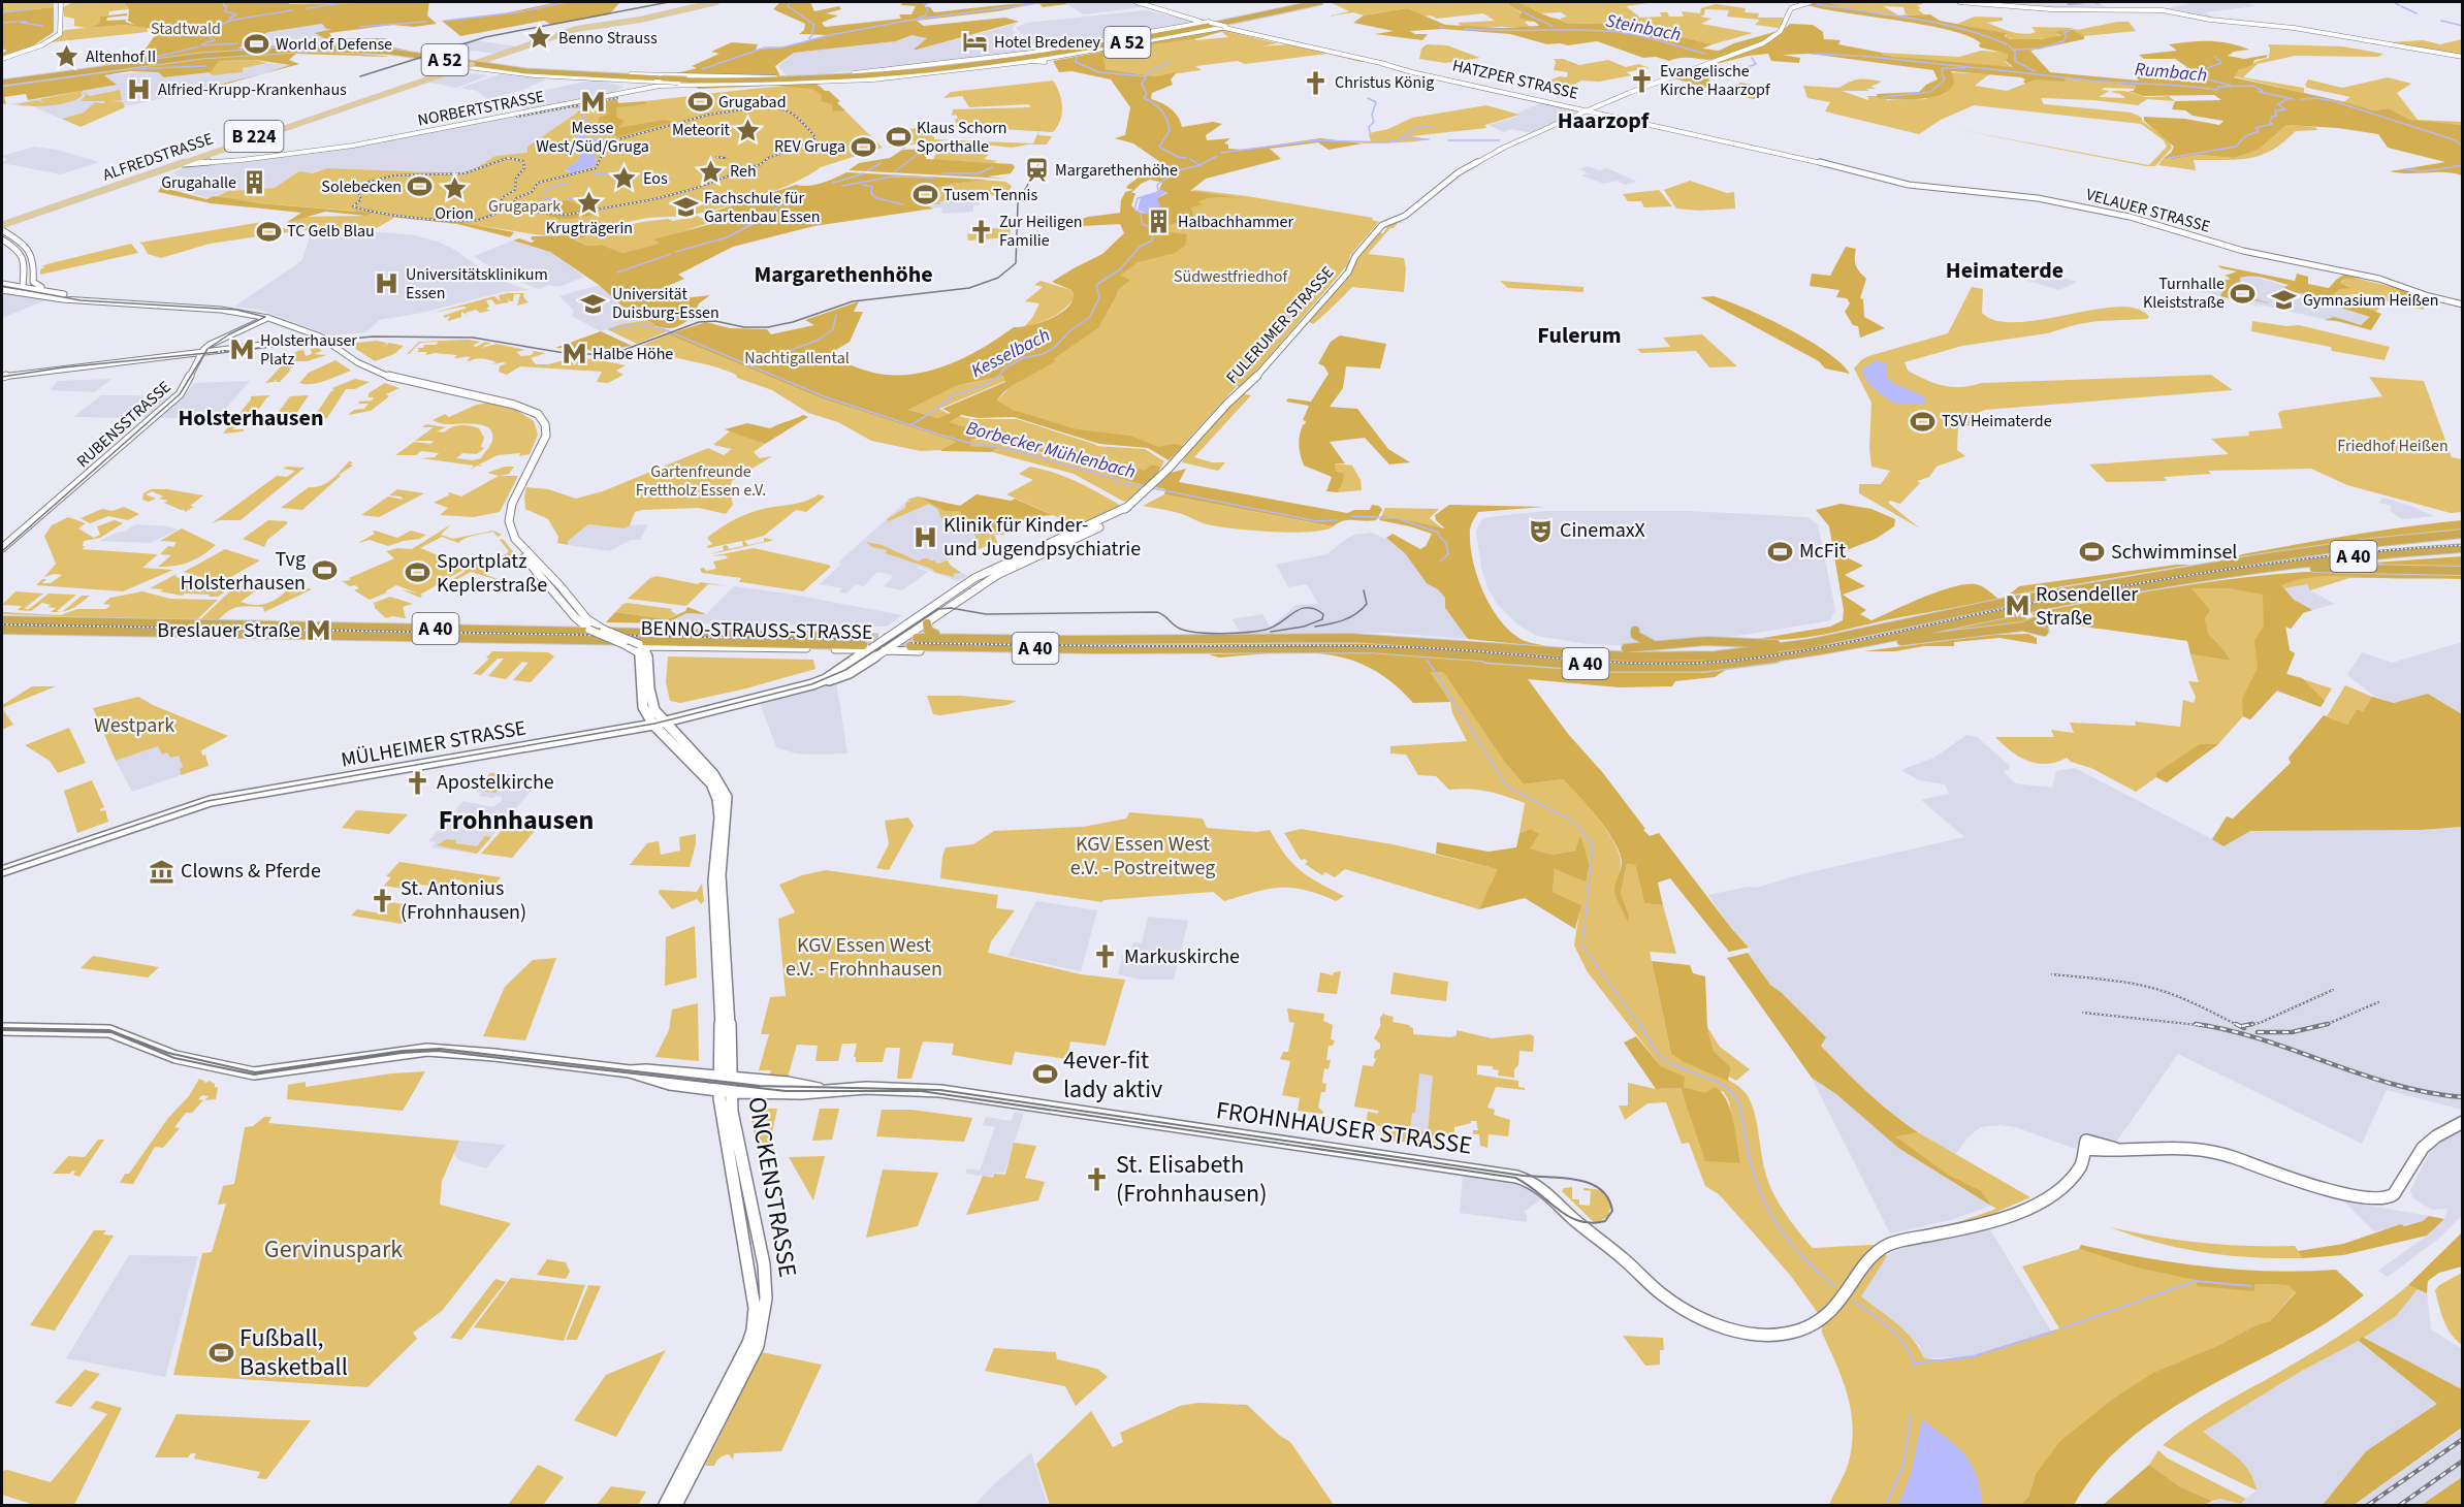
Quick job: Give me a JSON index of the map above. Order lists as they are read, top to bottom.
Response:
{
  "streets": {
    "highway": ["A 52", "A 40"],
    "main road": [
      "HATZPER STRASSE",
      "NORBERTSTRASSE",
      "B 224",
      "ALFREDSTRASSE",
      "VELAUER STRASSE",
      "FULERUMER STRASSE",
      "RUBENSSTRASSE",
      "BENNO-STRAUSS-STRASSE",
      "MÜLHEIMER STRASSE",
      "FROHNHAUSER STRASSE",
      "ONCKENSTRASSE"
    ]
  },
  "crossings": [
    ["A 52", "NORBERTSTRASSE"],
    ["HATZPER STRASSE", "VELAUER STRASSE"],
    ["HATZPER STRASSE", "FULERUMER STRASSE"],
    ["NORBERTSTRASSE", "ALFREDSTRASSE"],
    ["FULERUMER STRASSE", "MÜLHEIMER STRASSE"],
    ["A 40", "BENNO-STRAUSS-STRASSE"],
    ["A 40", "MÜLHEIMER STRASSE"],
    ["BENNO-STRAUSS-STRASSE", "MÜLHEIMER STRASSE"],
    ["FROHNHAUSER STRASSE", "ONCKENSTRASSE"]
  ],
  "districts": [
    "Haarzopf",
    "Heimaterde",
    "Margarethenhöhe",
    "Fulerum",
    "Holsterhausen",
    "Frohnhausen"
  ],
  "water": [
    "Steinbach",
    "Rumbach",
    "Kesselbach",
    "Borbecker Mühlenbach"
  ],
  "parks": [
    "Stadtwald",
    "Grugapark",
    "Südwestfriedhof",
    "Nachtigallental",
    "Friedhof Heißen",
    "Gartenfreunde Frettholz Essen e.V.",
    "Westpark",
    "KGV Essen West e.V. - Postreitweg",
    "KGV Essen West e.V. - Frohnhausen",
    "Gervinuspark"
  ],
  "places": {
    "place": [
      "Benno Strauss",
      "Altenhof II",
      "Meteorit",
      "Reh",
      "Eos",
      "Orion",
      "Krugträgerin"
    ],
    "hotel": ["Hotel Bredeney"],
    "sports": [
      "World of Defense",
      "Grugabad",
      "Klaus Schorn Sporthalle",
      "REV Gruga",
      "Solebecken",
      "Tusem Tennis",
      "TC Gelb Blau",
      "Turnhalle Kleiststraße",
      "TSV Heimaterde",
      "McFit",
      "Schwimminsel",
      "Tvg Holsterhausen",
      "Sportplatz Keplerstraße",
      "4ever-fit lady aktiv",
      "Fußball, Basketball"
    ],
    "church": [
      "Evangelische Kirche Haarzopf",
      "Christus König",
      "Zur Heiligen Familie",
      "Apostelkirche",
      "St. Antonius (Frohnhausen)",
      "Markuskirche",
      "St. Elisabeth (Frohnhausen)"
    ],
    "hospital": ["Alfried-Krupp-Krankenhaus", "Universitätsklinikum Essen", "Klinik für Kinder- und Jugendpsychiatrie"],
    "metro station": [
      "Messe West/Süd/Gruga",
      "Holsterhauser Platz",
      "Halbe Höhe",
      "Rosendeller Straße",
      "Breslauer Straße"
    ],
    "station": ["Margarethenhöhe"],
    "building": ["Grugahalle", "Halbachhammer"],
    "school or university": ["Fachschule für Gartenbau Essen", "Gymnasium Heißen", "Universität Duisburg-Essen"],
    "theatre": ["CinemaxX"],
    "museum": ["Clowns & Pferde"]
  }
}
